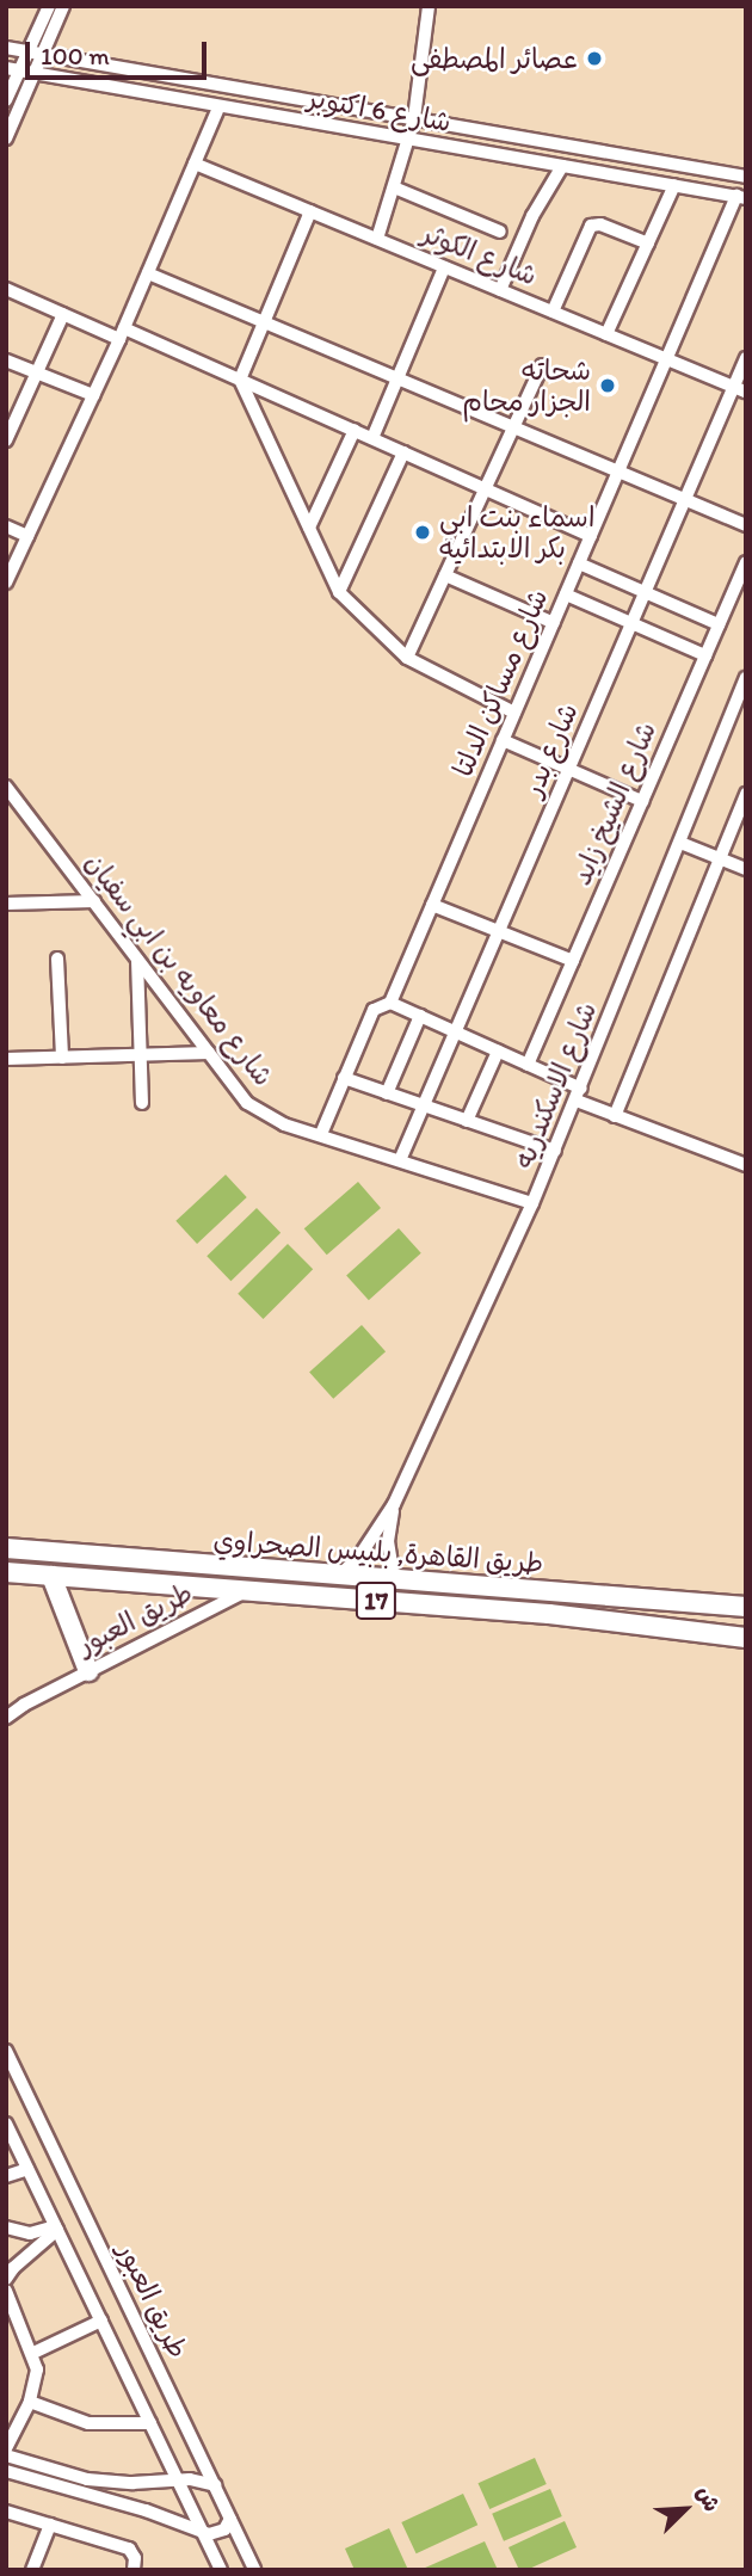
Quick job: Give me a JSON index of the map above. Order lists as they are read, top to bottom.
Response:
{
  "streets": {
    "highway": ["طريق القاهرة, بلبيس الصحراوي", "17"],
    "street": [
      "شارع 6 اكتوبر",
      "شارع الكوثر",
      "شارع مساكن الدلتا",
      "شارع بدر",
      "شارع الشيخ زايد",
      "شارع معاويه بن ابي سفيان",
      "شارع الاسكندريه",
      "طريق العبور"
    ]
  },
  "crossings": [
    ["شارع 6 اكتوبر", "شارع مساكن الدلتا"],
    ["شارع الكوثر", "شارع مساكن الدلتا"],
    ["شارع الكوثر", "شارع بدر"],
    ["شارع مساكن الدلتا", "شارع معاويه بن ابي سفيان"],
    ["شارع بدر", "شارع معاويه بن ابي سفيان"],
    ["شارع معاويه بن ابي سفيان", "شارع الاسكندريه"],
    ["شارع الاسكندريه", "طريق القاهرة, بلبيس الصحراوي"],
    ["طريق القاهرة, بلبيس الصحراوي", "طريق العبور"]
  ],
  "places": ["عصائر المصطفى", "شحاته الجزار محام", "اسماء بنت ابي بكر الابتدائيه"],
  "scale_bar": "100 m",
  "north": "top right"
}
